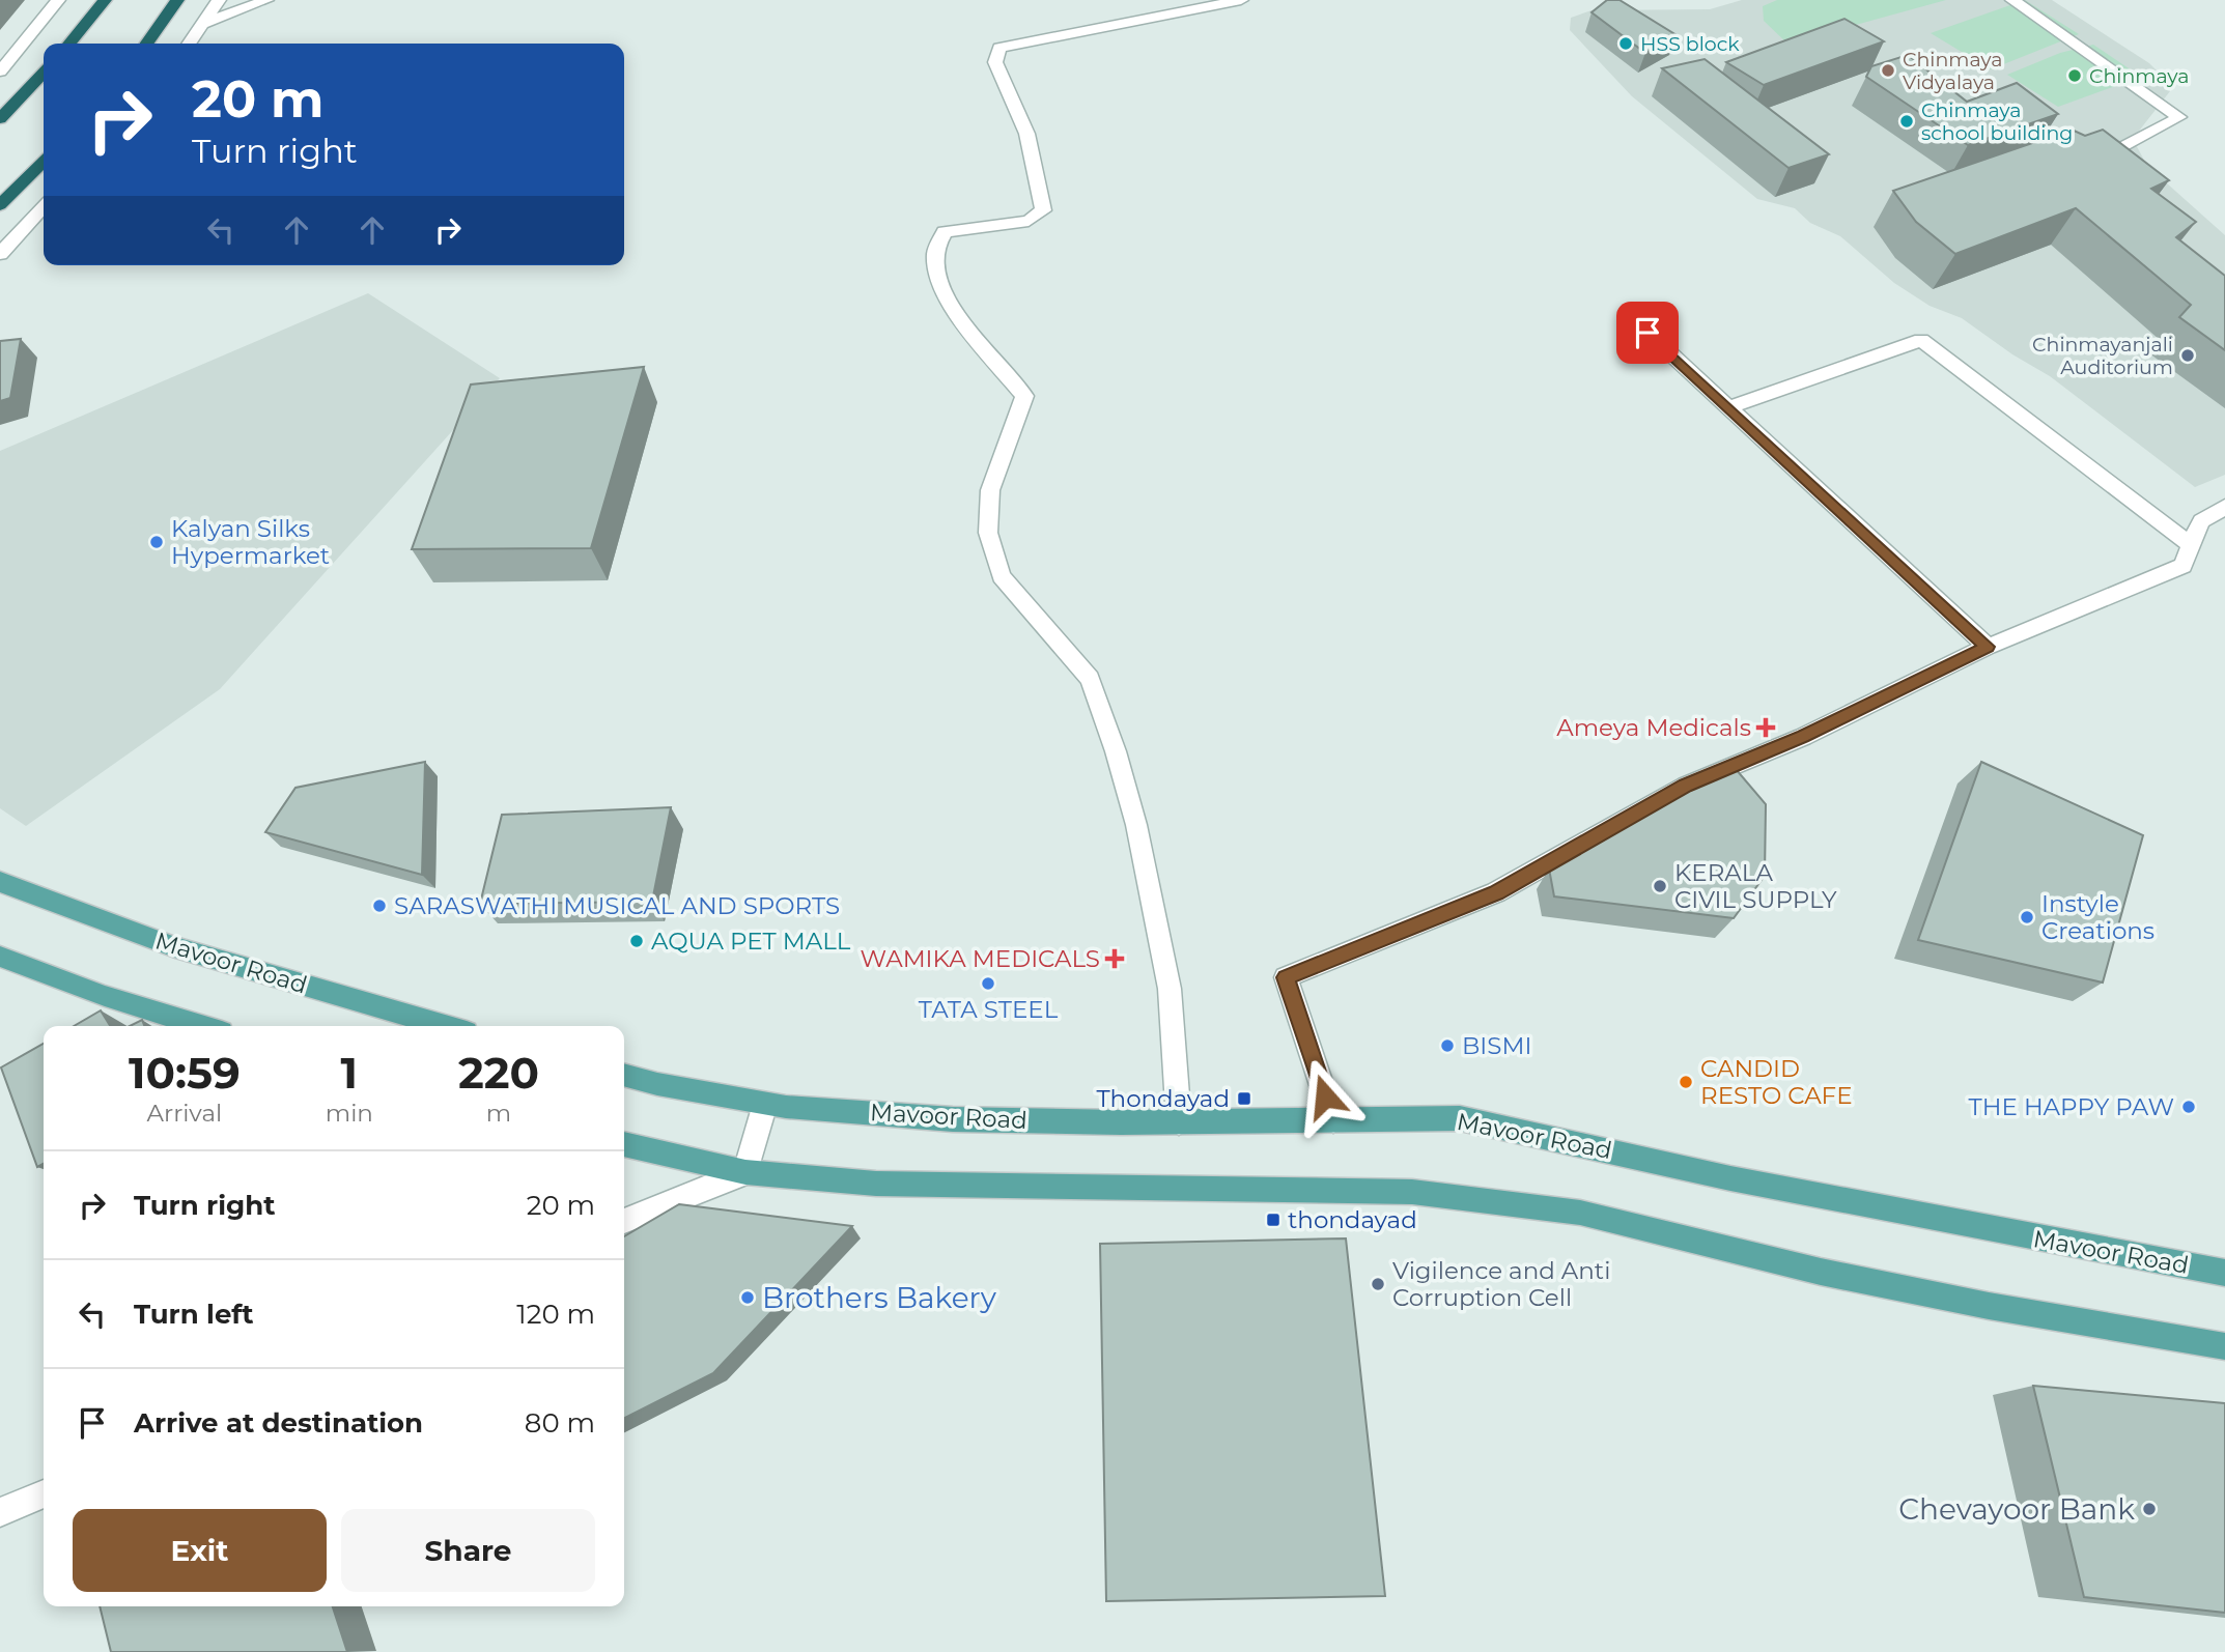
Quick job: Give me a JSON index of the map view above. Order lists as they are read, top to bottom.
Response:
{
  "streets": {
    "main road": ["Mavoor Road"]
  },
  "places": {
    "other": [
      "HSS block",
      "Chinmaya Vidyalaya",
      "Chinmaya",
      "Chinmaya school building",
      "Chinmayanjali Auditorium",
      "Kalyan Silks Hypermarket",
      "KERALA CIVIL SUPPLY",
      "SARASWATHI MUSICAL AND SPORTS",
      "Instyle Creations",
      "AQUA PET MALL",
      "TATA STEEL",
      "BISMI",
      "CANDID RESTO CAFE",
      "THE HAPPY PAW",
      "Vigilence and Anti Corruption Cell",
      "Brothers Bakery",
      "Chevayoor Bank"
    ],
    "health": ["Ameya Medicals", "WAMIKA MEDICALS"],
    "transit": ["Thondayad", "thondayad"]
  },
  "page": {
    "turn": ["20 m", "Turn right"],
    "eta": [
      "10:59",
      "Arrival",
      "1",
      "min",
      "220",
      "m"
    ],
    "list": [
      {
        "name": "Turn right",
        "value": "20 m"
      },
      {
        "name": "Turn left",
        "value": "120 m"
      },
      {
        "name": "Arrive at destination",
        "value": "80 m"
      }
    ],
    "buttons": ["Exit", "Share"]
  }
}
